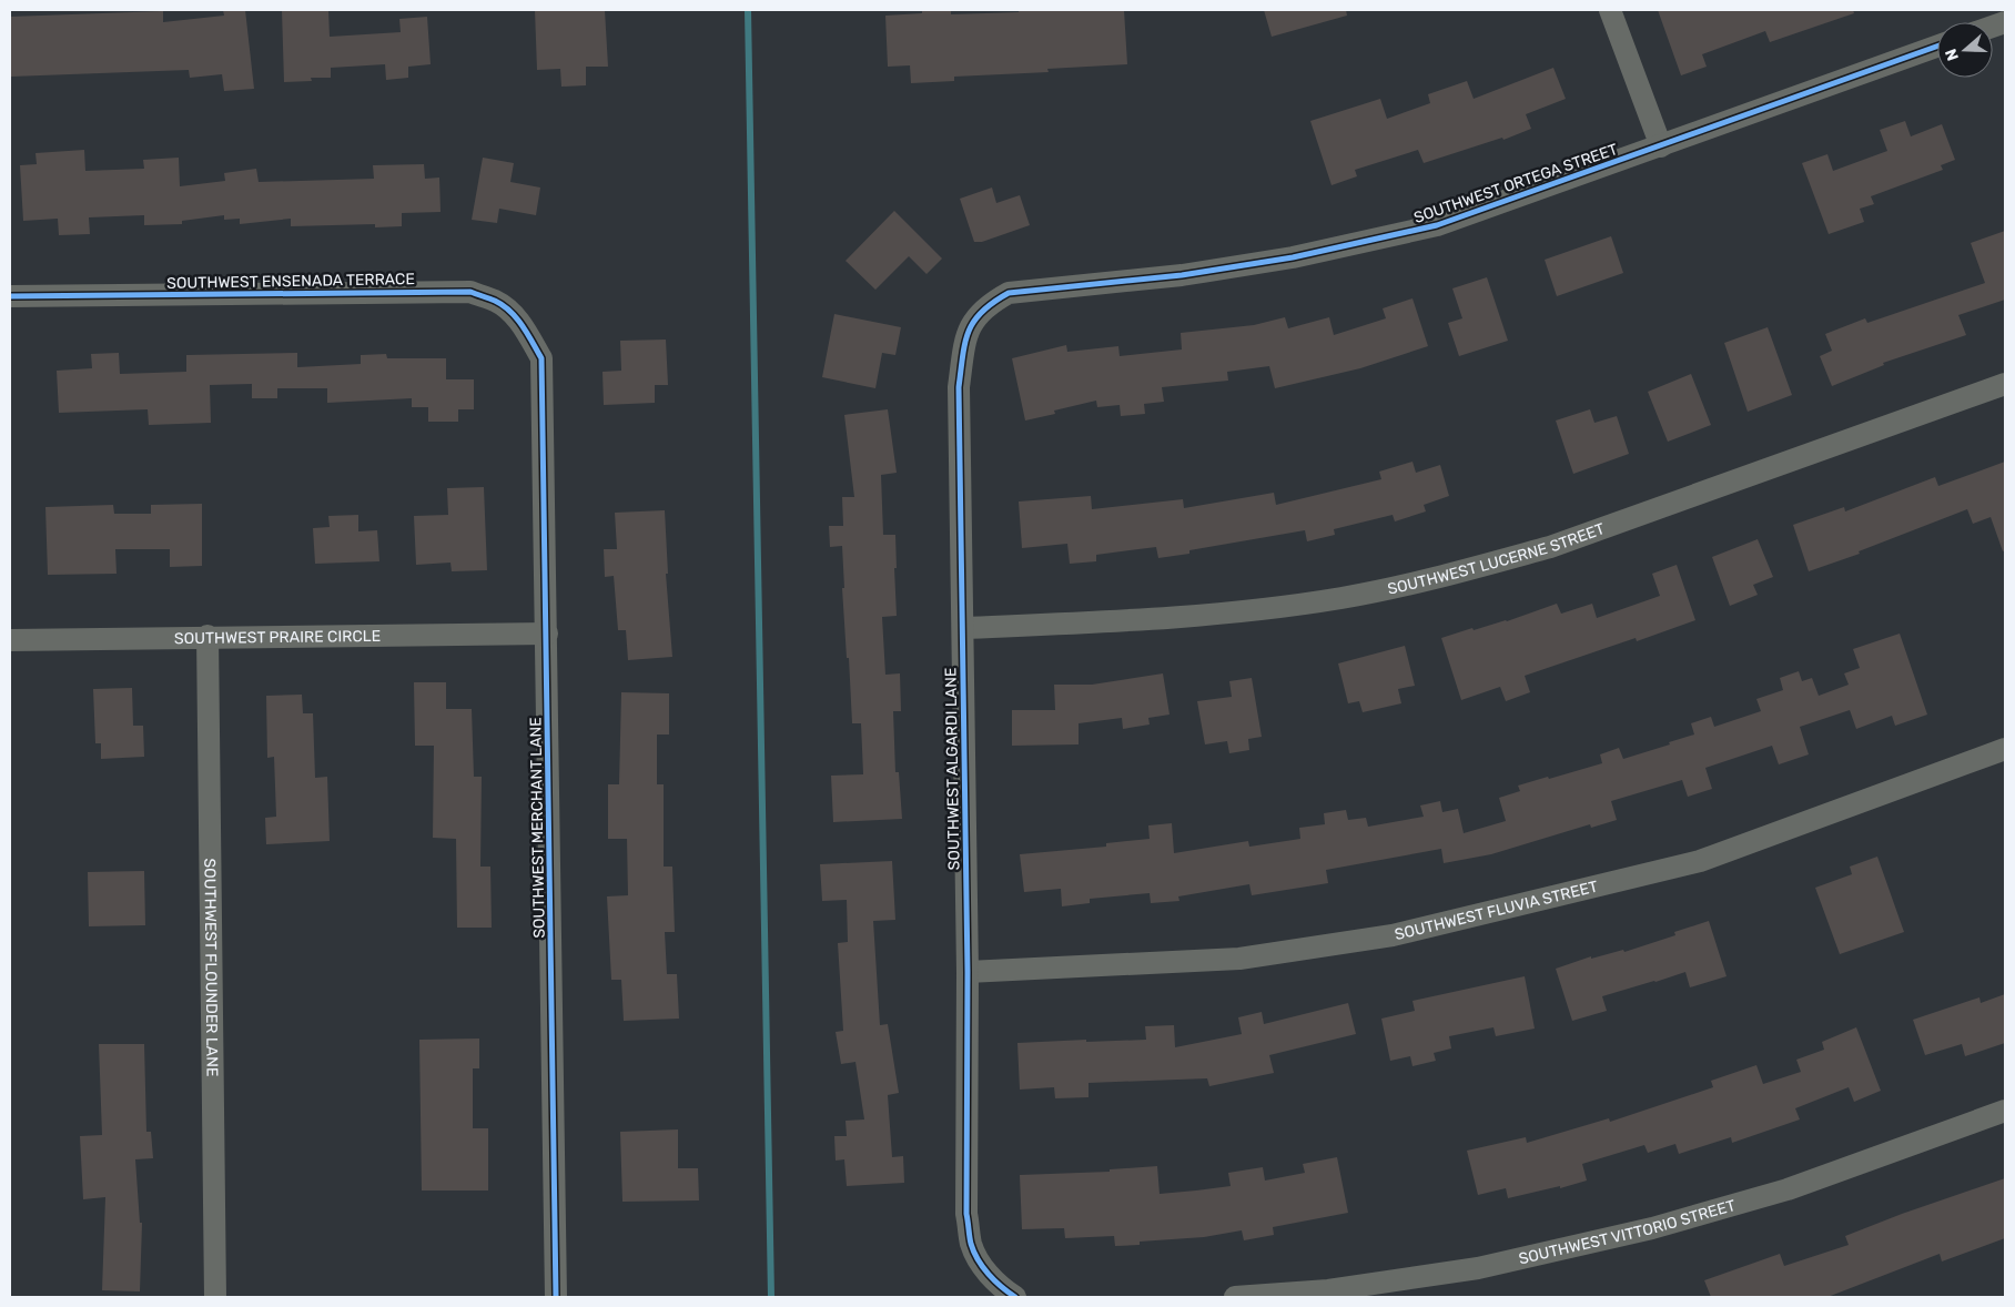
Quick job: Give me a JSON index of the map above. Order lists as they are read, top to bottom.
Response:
{
  "streets": {
    "street": [
      "SOUTHWEST ORTEGA STREET",
      "SOUTHWEST ENSENADA TERRACE",
      "SOUTHWEST LUCERNE STREET",
      "SOUTHWEST PRAIRE CIRCLE",
      "SOUTHWEST ALGARDI LANE",
      "SOUTHWEST MERCHANT LANE",
      "SOUTHWEST FLUVIA STREET",
      "SOUTHWEST FLOUNDER LANE",
      "SOUTHWEST VITTORIO STREET"
    ]
  },
  "crossings": [
    ["SOUTHWEST ORTEGA STREET", "SOUTHWEST ALGARDI LANE"],
    ["SOUTHWEST ENSENADA TERRACE", "SOUTHWEST MERCHANT LANE"],
    ["SOUTHWEST LUCERNE STREET", "SOUTHWEST ALGARDI LANE"],
    ["SOUTHWEST PRAIRE CIRCLE", "SOUTHWEST MERCHANT LANE"],
    ["SOUTHWEST PRAIRE CIRCLE", "SOUTHWEST FLOUNDER LANE"],
    ["SOUTHWEST ALGARDI LANE", "SOUTHWEST FLUVIA STREET"]
  ],
  "north": "left"
}
